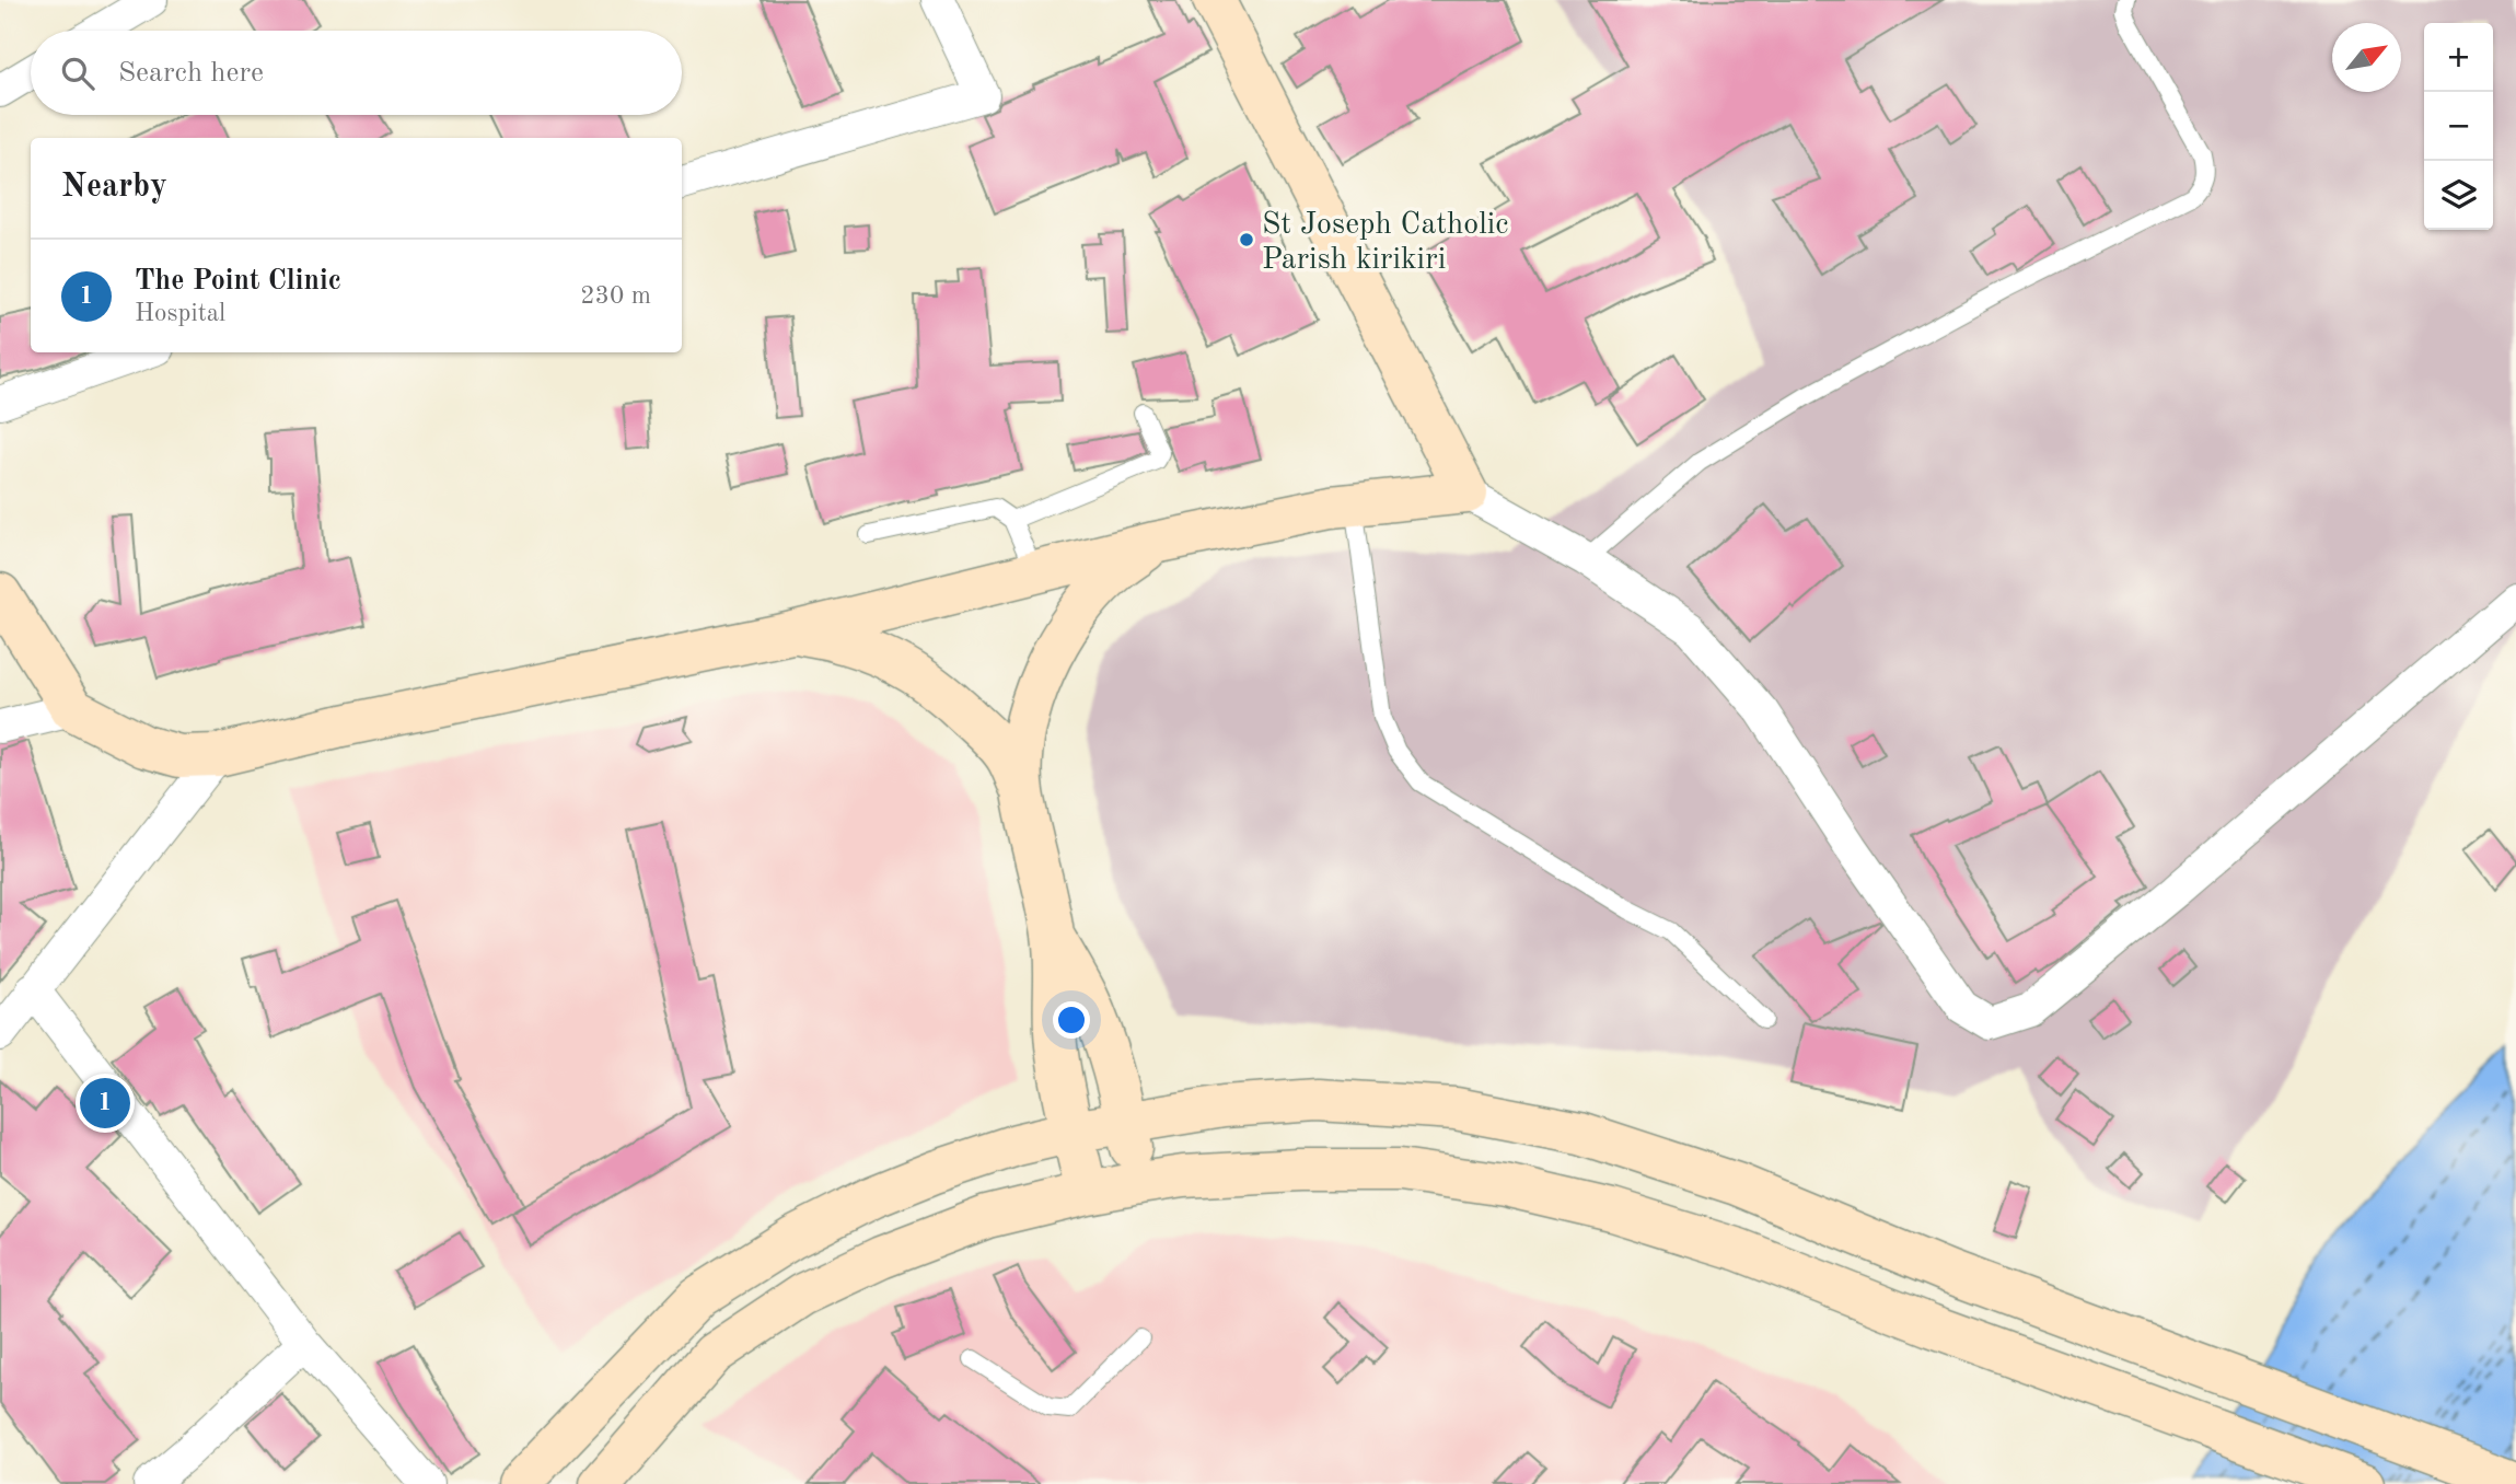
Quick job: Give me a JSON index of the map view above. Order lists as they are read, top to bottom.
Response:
{
  "places": ["St Joseph Catholic Parish kirikiri"],
  "north": "top right",
  "page": {
    "map_buttons": ["+", "−"],
    "search": "Search here",
    "heading": "Nearby",
    "list": [
      {
        "mark": "1",
        "name": "The Point Clinic",
        "note": "Hospital",
        "value": "230 m"
      }
    ],
    "pins": "1"
  }
}
